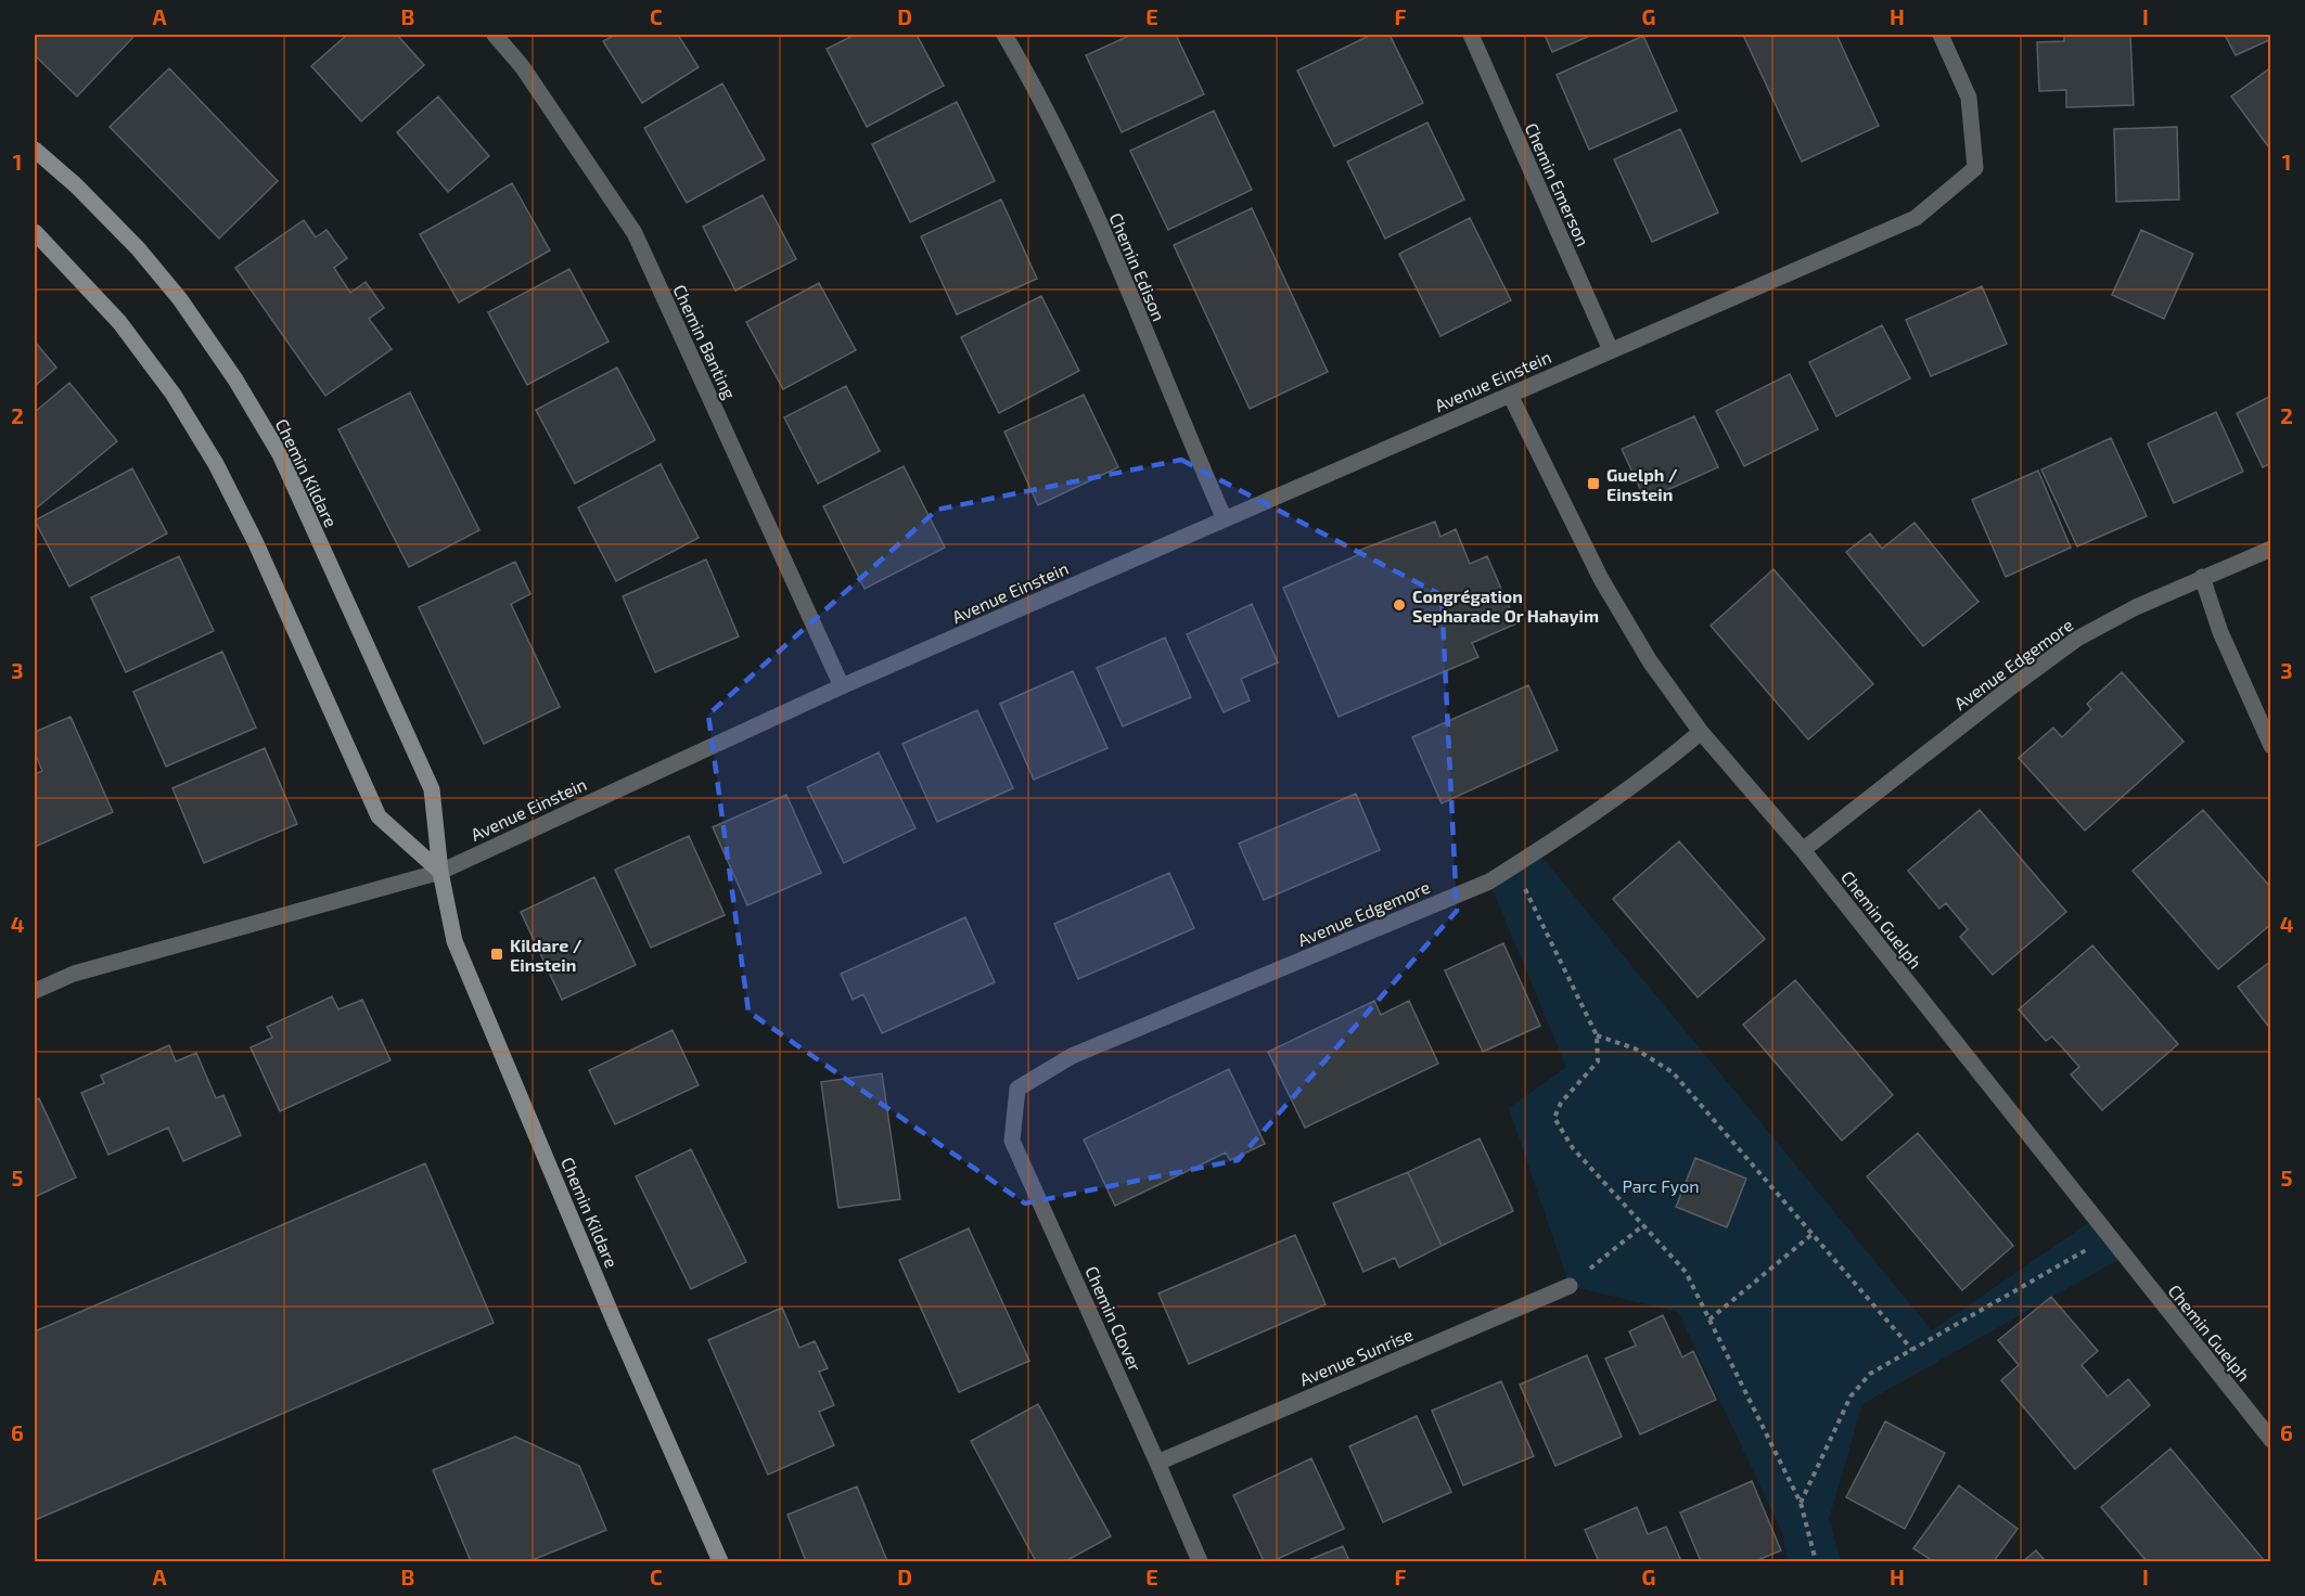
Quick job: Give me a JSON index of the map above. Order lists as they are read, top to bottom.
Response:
{
  "streets": {
    "street": [
      "Chemin Emerson",
      "Chemin Edison",
      "Chemin Banting",
      "Avenue Einstein",
      "Chemin Kildare",
      "Avenue Edgemore",
      "Chemin Guelph",
      "Chemin Clover",
      "Avenue Sunrise"
    ]
  },
  "crossings": [
    ["Chemin Emerson", "Avenue Einstein"],
    ["Chemin Edison", "Avenue Einstein"],
    ["Chemin Banting", "Avenue Einstein"],
    ["Avenue Einstein", "Chemin Kildare"],
    ["Avenue Einstein", "Chemin Guelph"],
    ["Avenue Edgemore", "Chemin Guelph"],
    ["Avenue Edgemore", "Chemin Clover"],
    ["Chemin Clover", "Avenue Sunrise"]
  ],
  "parks": ["Parc Fyon"],
  "places": {
    "transit": ["Guelph / Einstein", "Kildare / Einstein"],
    "other": ["Congrégation Sepharade Or Hahayim"]
  },
  "grid": {
    "columns": [
      "A",
      "B",
      "C",
      "D",
      "E",
      "F",
      "G",
      "H",
      "I"
    ],
    "rows": [
      "1",
      "2",
      "3",
      "4",
      "5",
      "6"
    ]
  }
}
